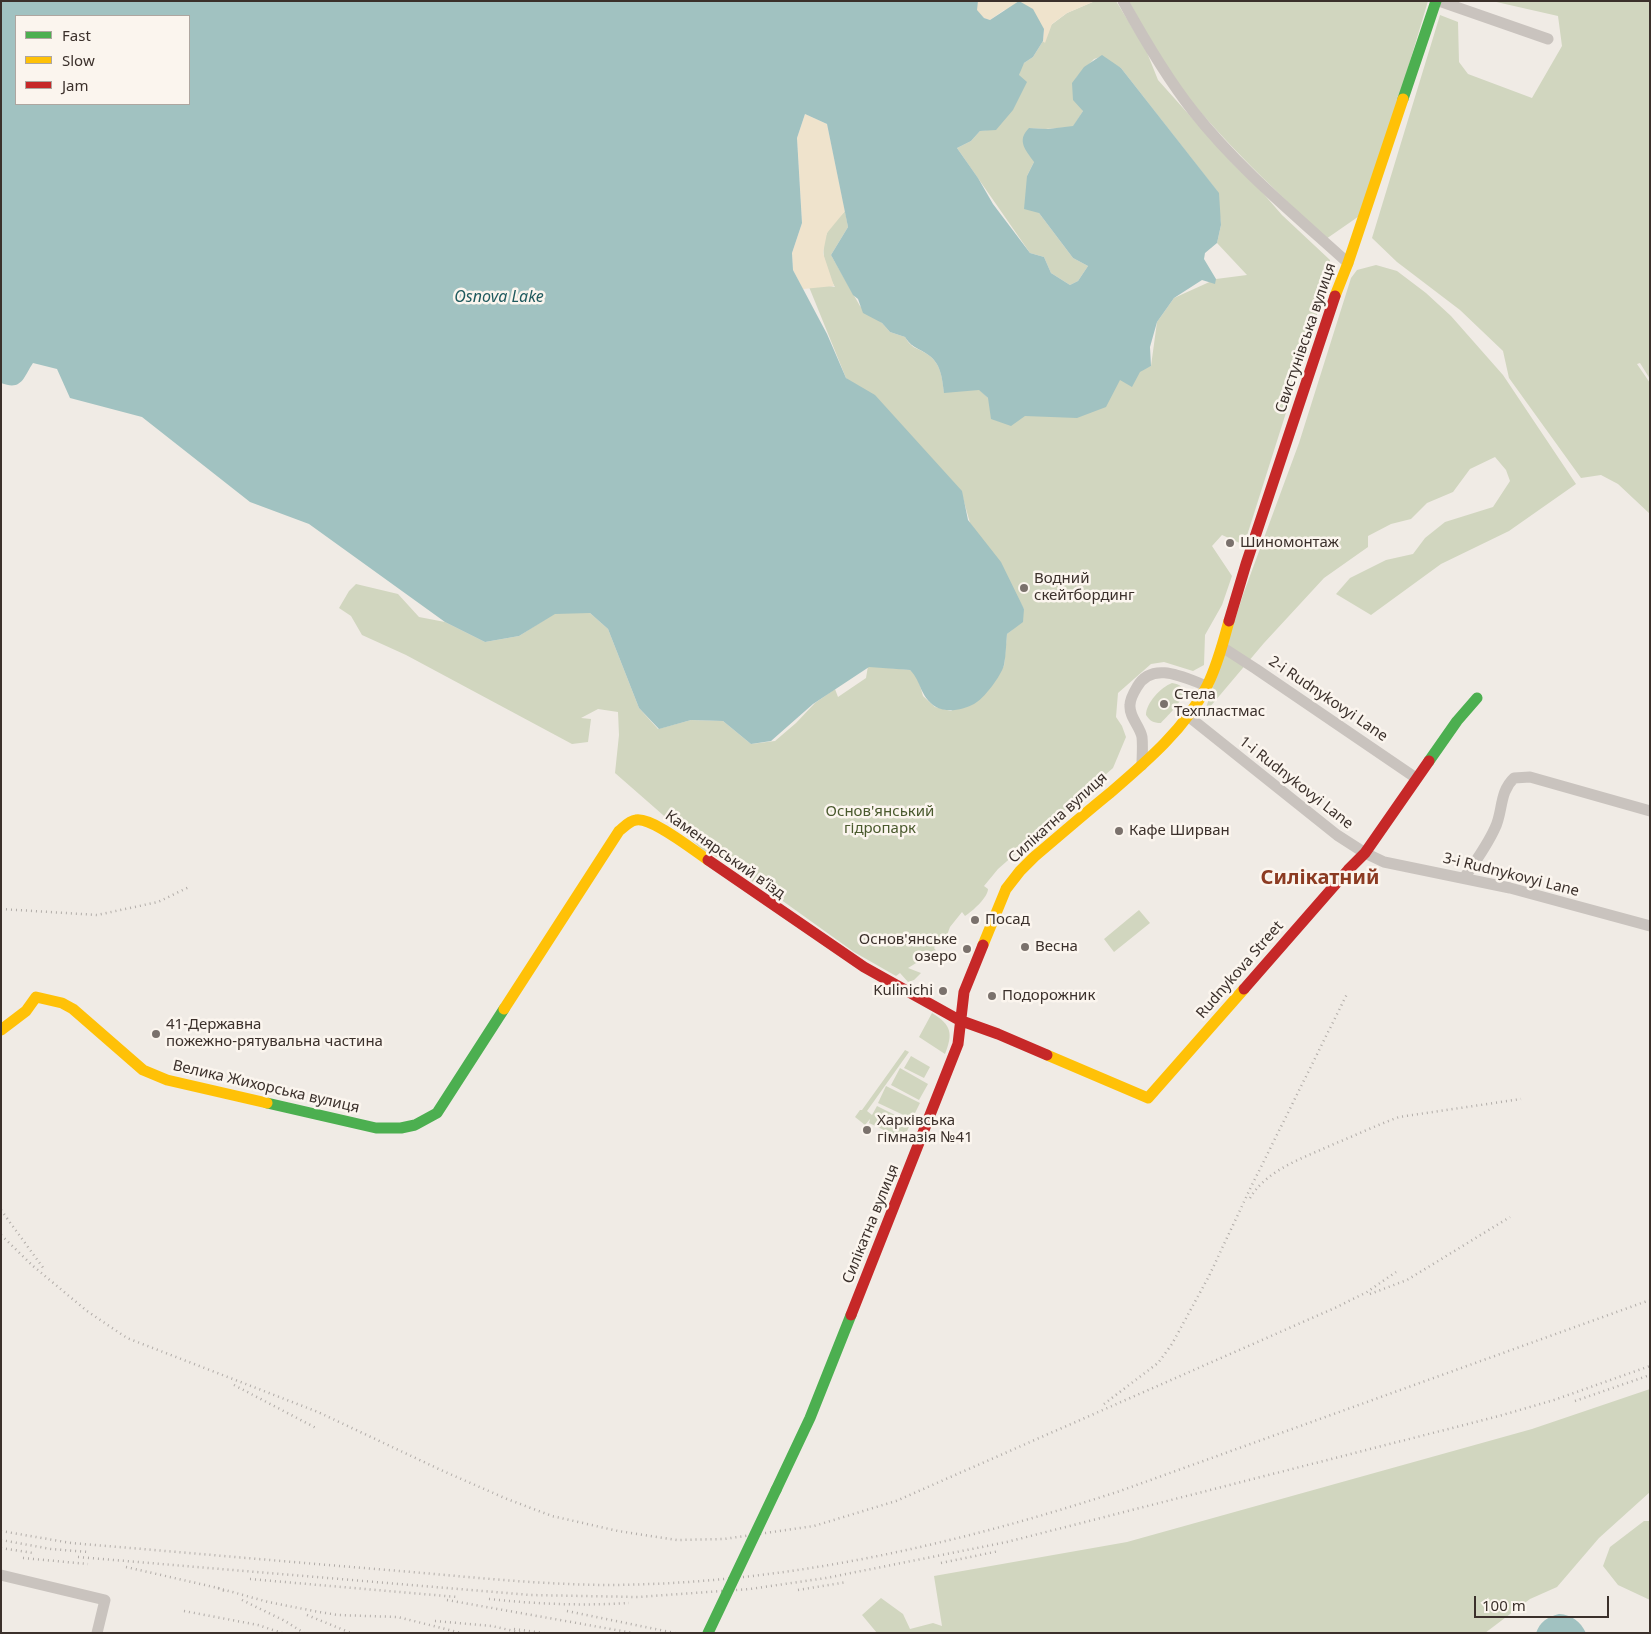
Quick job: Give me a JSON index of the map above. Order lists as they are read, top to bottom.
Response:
{
  "streets": {
    "street": [
      "Свистунівська вулиця",
      "2-i Rudnykovyi Lane",
      "1-i Rudnykovyi Lane",
      "Силікатна вулиця",
      "Каменярський в’їзд",
      "3-i Rudnykovyi Lane",
      "Rudnykova Street",
      "Велика Жихорська вулиця"
    ]
  },
  "crossings": [
    ["Свистунівська вулиця", "2-i Rudnykovyi Lane"],
    ["Свистунівська вулиця", "Силікатна вулиця"],
    ["2-i Rudnykovyi Lane", "Rudnykova Street"],
    ["1-i Rudnykovyi Lane", "Силікатна вулиця"],
    ["1-i Rudnykovyi Lane", "3-i Rudnykovyi Lane"],
    ["1-i Rudnykovyi Lane", "Rudnykova Street"],
    ["Силікатна вулиця", "Каменярський в’їзд"],
    ["Силікатна вулиця", "Rudnykova Street"],
    ["Каменярський в’їзд", "Rudnykova Street"],
    ["Каменярський в’їзд", "Велика Жихорська вулиця"],
    ["3-i Rudnykovyi Lane", "Rudnykova Street"]
  ],
  "districts": ["Силікатний"],
  "water": ["Osnova Lake"],
  "parks": ["Основ'янський гідропарк"],
  "places": [
    "Шиномонтаж",
    "Водний скейтбординг",
    "Стела Техпластмас",
    "Кафе Ширван",
    "Посад",
    "Весна",
    "Основ'янське озеро",
    "Kulinichi",
    "Подорожник",
    "41-Державна пожежно-рятувальна частина",
    "Харківська гімназія №41"
  ],
  "legend": ["Fast", "Slow", "Jam"],
  "scale_bar": "100 m"
}
